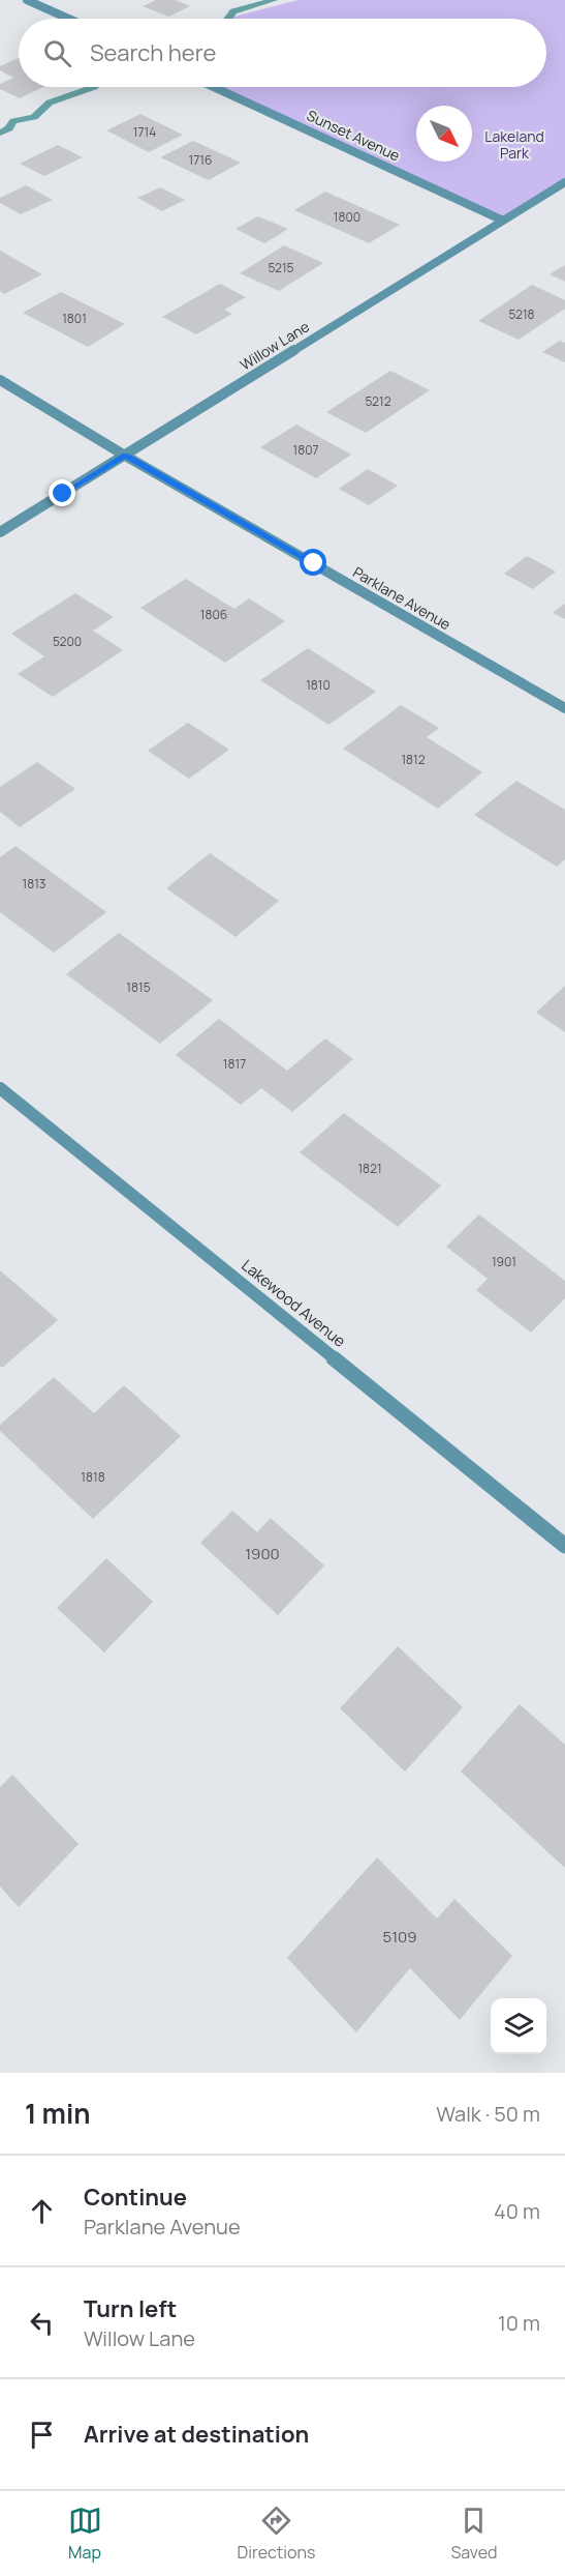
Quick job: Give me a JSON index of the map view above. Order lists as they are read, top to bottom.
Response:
{
  "streets": {
    "street": [
      "Sunset Avenue",
      "Willow Lane",
      "Parklane Avenue",
      "Lakewood Avenue"
    ]
  },
  "crossings": [
    ["Sunset Avenue", "Willow Lane"],
    ["Willow Lane", "Parklane Avenue"]
  ],
  "parks": ["Lakeland Park"],
  "house_numbers": [
    "1714",
    "1716",
    "1800",
    "5215",
    "5218",
    "1801",
    "5212",
    "1807",
    "1806",
    "5200",
    "1810",
    "1812",
    "1813",
    "1815",
    "1817",
    "1821",
    "1901",
    "1818",
    "1900",
    "5109"
  ],
  "north": "bottom right",
  "page": {
    "search": "Search here",
    "heading": ["1 min", "Walk · 50 m"],
    "list": [
      ["Continue", "Parklane Avenue", "40 m"],
      ["Turn left", "Willow Lane", "10 m"],
      "Arrive at destination"
    ],
    "nav": ["Map", "Directions", "Saved"]
  }
}
